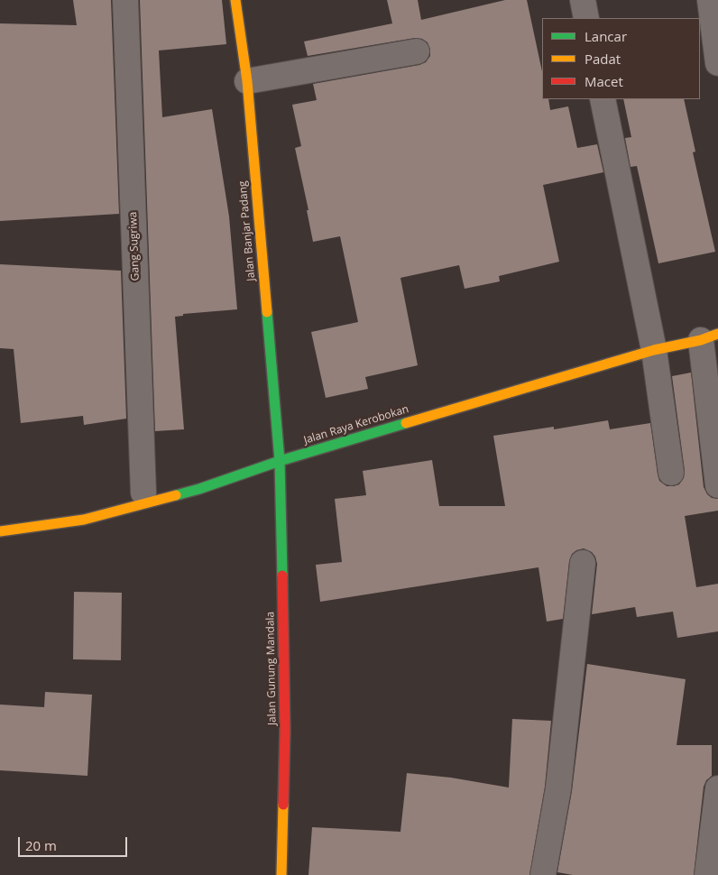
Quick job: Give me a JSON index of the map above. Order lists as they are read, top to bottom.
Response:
{
  "streets": {
    "street": [
      "Jalan Banjar Padang",
      "Gang Sugriwa",
      "Jalan Raya Kerobokan",
      "Jalan Gunung Mandala"
    ]
  },
  "crossings": [
    ["Jalan Banjar Padang", "Jalan Raya Kerobokan"],
    ["Jalan Banjar Padang", "Jalan Gunung Mandala"],
    ["Jalan Raya Kerobokan", "Jalan Gunung Mandala"]
  ],
  "legend": ["Lancar", "Padat", "Macet"],
  "scale_bar": "20 m"
}
